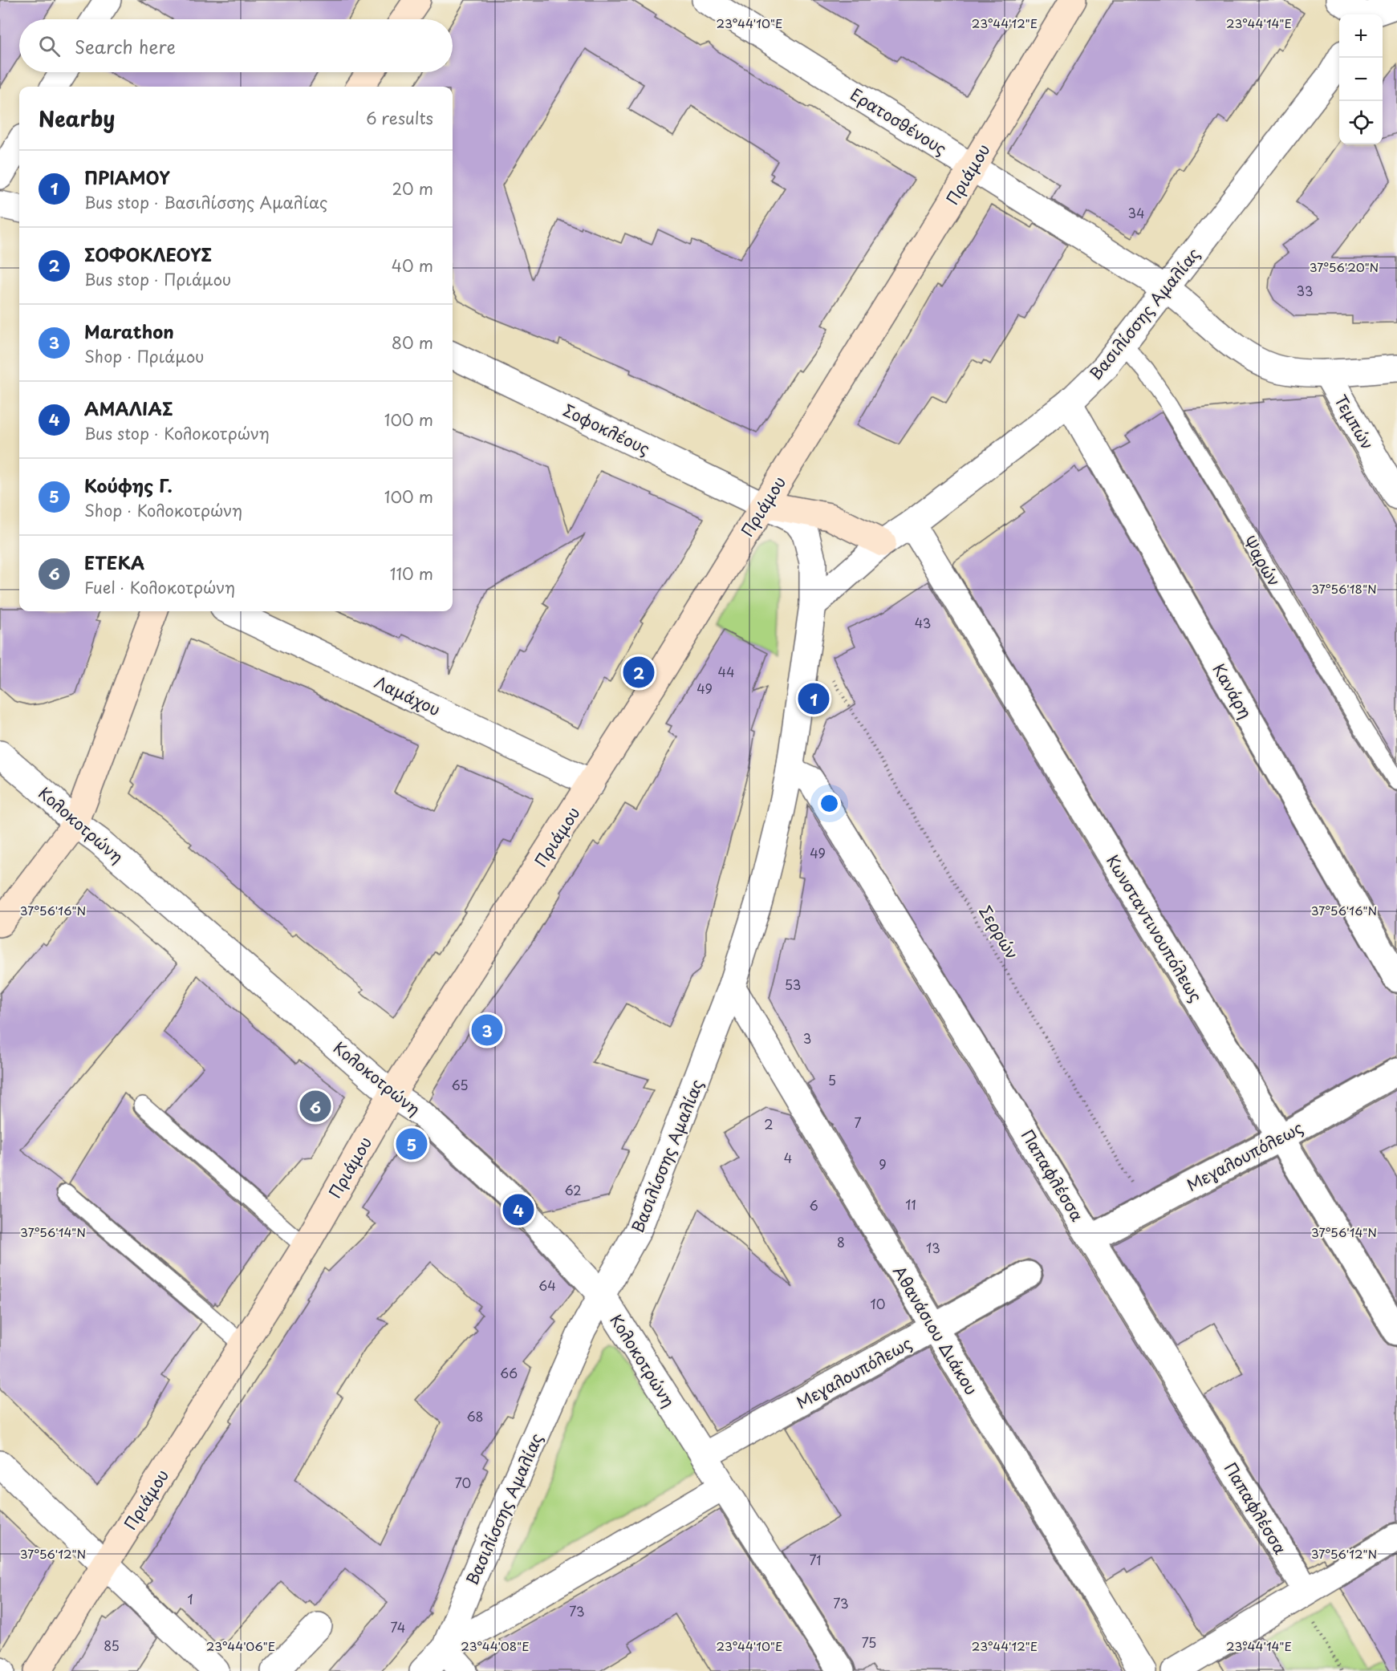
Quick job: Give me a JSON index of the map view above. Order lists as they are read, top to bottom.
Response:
{
  "streets": {
    "street": [
      "Ερατοσθένους",
      "Πριάμου",
      "Βασιλίσσης Αμαλίας",
      "Τεμπών",
      "Σοφοκλέους",
      "Κανάρη",
      "Λαμάχου",
      "Κολοκοτρώνη",
      "Κωνσταντινουπόλεως",
      "Μεγαλουπόλεως",
      "Παπαφλέσσα",
      "Αθανάσιου Διάκου"
    ],
    "lane": ["Ψαρών"],
    "path": ["Σερρών"]
  },
  "crossings": [
    ["Ερατοσθένους", "Πριάμου"],
    ["Ερατοσθένους", "Βασιλίσσης Αμαλίας"],
    ["Ερατοσθένους", "Τεμπών"],
    ["Πριάμου", "Βασιλίσσης Αμαλίας"],
    ["Πριάμου", "Σοφοκλέους"],
    ["Πριάμου", "Λαμάχου"],
    ["Πριάμου", "Κολοκοτρώνη"],
    ["Βασιλίσσης Αμαλίας", "Σοφοκλέους"],
    ["Βασιλίσσης Αμαλίας", "Ψαρών"],
    ["Βασιλίσσης Αμαλίας", "Κανάρη"],
    ["Βασιλίσσης Αμαλίας", "Κολοκοτρώνη"],
    ["Βασιλίσσης Αμαλίας", "Κωνσταντινουπόλεως"],
    ["Βασιλίσσης Αμαλίας", "Παπαφλέσσα"],
    ["Βασιλίσσης Αμαλίας", "Αθανάσιου Διάκου"],
    ["Κολοκοτρώνη", "Μεγαλουπόλεως"],
    ["Κωνσταντινουπόλεως", "Μεγαλουπόλεως"],
    ["Σερρών", "Μεγαλουπόλεως"],
    ["Μεγαλουπόλεως", "Παπαφλέσσα"],
    ["Μεγαλουπόλεως", "Αθανάσιου Διάκου"]
  ],
  "house_numbers": [
    "34",
    "33",
    "43",
    "44",
    "49",
    "49",
    "53",
    "3",
    "5",
    "65",
    "7",
    "2",
    "4",
    "9",
    "62",
    "11",
    "6",
    "8",
    "13",
    "64",
    "10",
    "66",
    "68",
    "70",
    "71",
    "1",
    "73",
    "73",
    "74",
    "75",
    "85"
  ],
  "page": {
    "map_buttons": ["+", "−"],
    "search": "Search here",
    "heading": ["Nearby", "6 results"],
    "list": [
      {
        "mark": "1",
        "name": "ΠΡΙΑΜΟΥ",
        "note": "Bus stop · Βασιλίσσης Αμαλίας",
        "value": "20 m"
      },
      {
        "mark": "2",
        "name": "ΣΟΦΟΚΛΕΟΥΣ",
        "note": "Bus stop · Πριάμου",
        "value": "40 m"
      },
      {
        "mark": "3",
        "name": "Marathon",
        "note": "Shop · Πριάμου",
        "value": "80 m"
      },
      {
        "mark": "4",
        "name": "ΑΜΑΛΙΑΣ",
        "note": "Bus stop · Κολοκοτρώνη",
        "value": "100 m"
      },
      {
        "mark": "5",
        "name": "Κούφης Γ.",
        "note": "Shop · Κολοκοτρώνη",
        "value": "100 m"
      },
      {
        "mark": "6",
        "name": "ΕΤΕΚΑ",
        "note": "Fuel · Κολοκοτρώνη",
        "value": "110 m"
      }
    ],
    "pins": [
      "2",
      "1",
      "3",
      "6",
      "5",
      "4"
    ]
  },
  "coordinates": [
    "23°44'10\"E",
    "23°44'12\"E",
    "23°44'14\"E",
    "37°56'20\"N",
    "37°56'18\"N",
    "37°56'16\"N",
    "37°56'14\"N",
    "37°56'12\"N",
    "23°44'06\"E",
    "23°44'08\"E"
  ]
}
